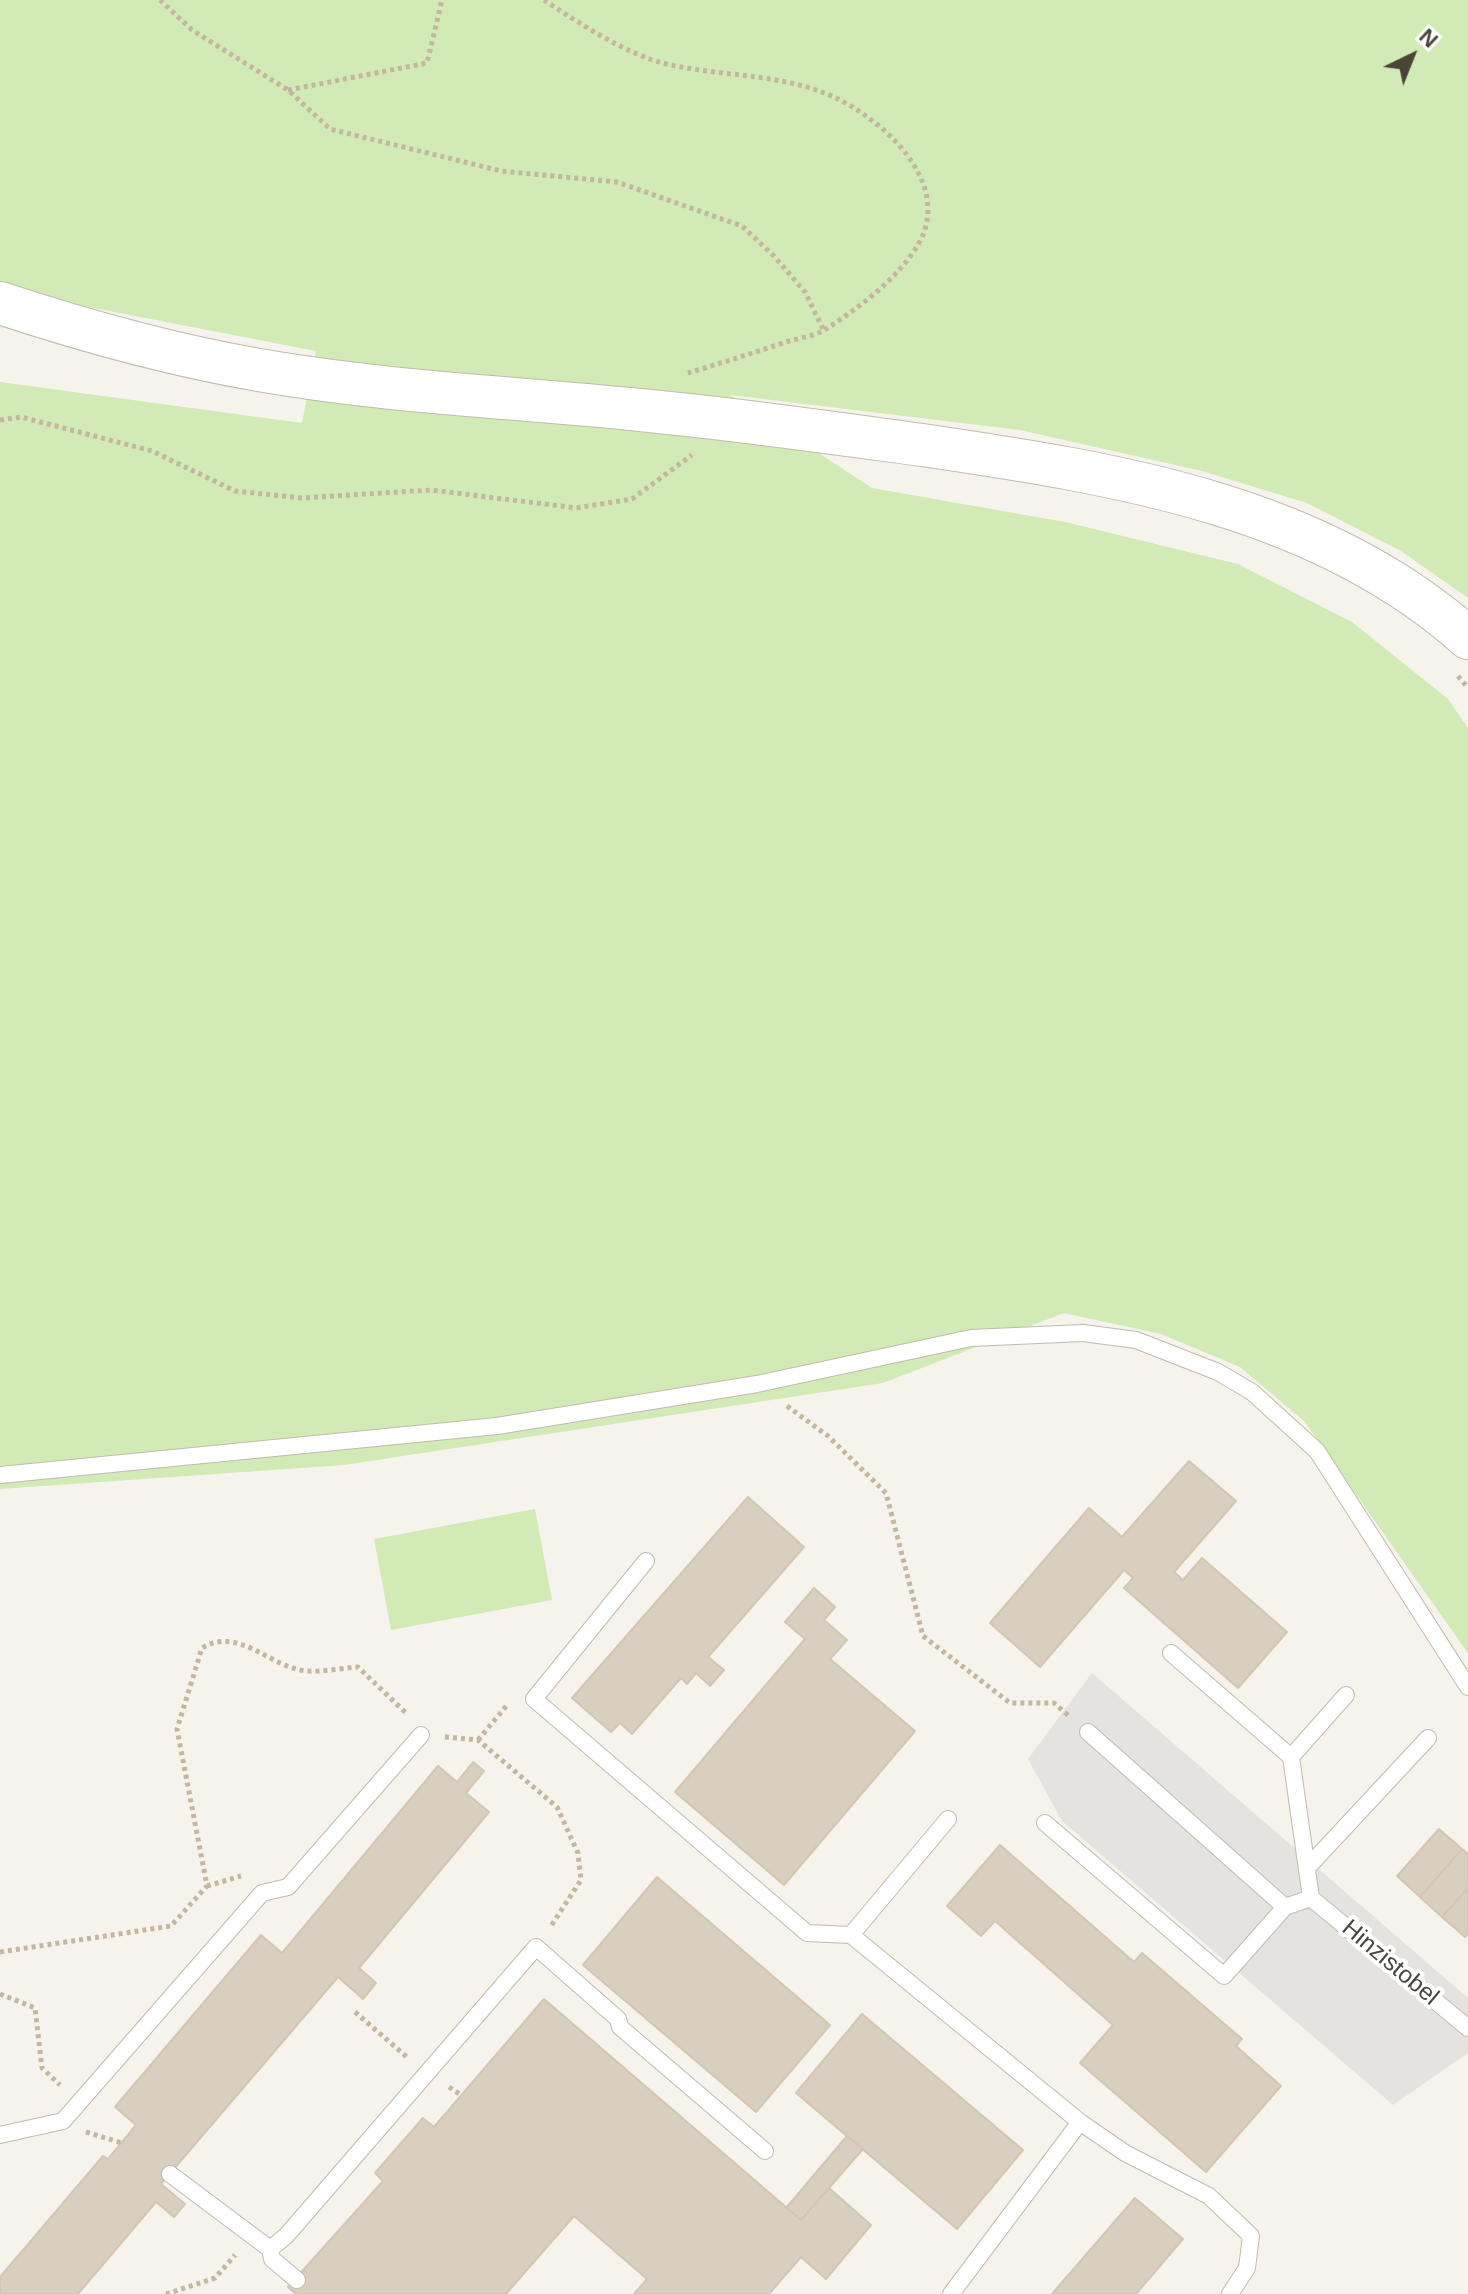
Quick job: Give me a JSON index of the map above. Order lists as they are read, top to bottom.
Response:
{
  "streets": {
    "lane": ["Hinzistobel"]
  },
  "north": "top right"
}
